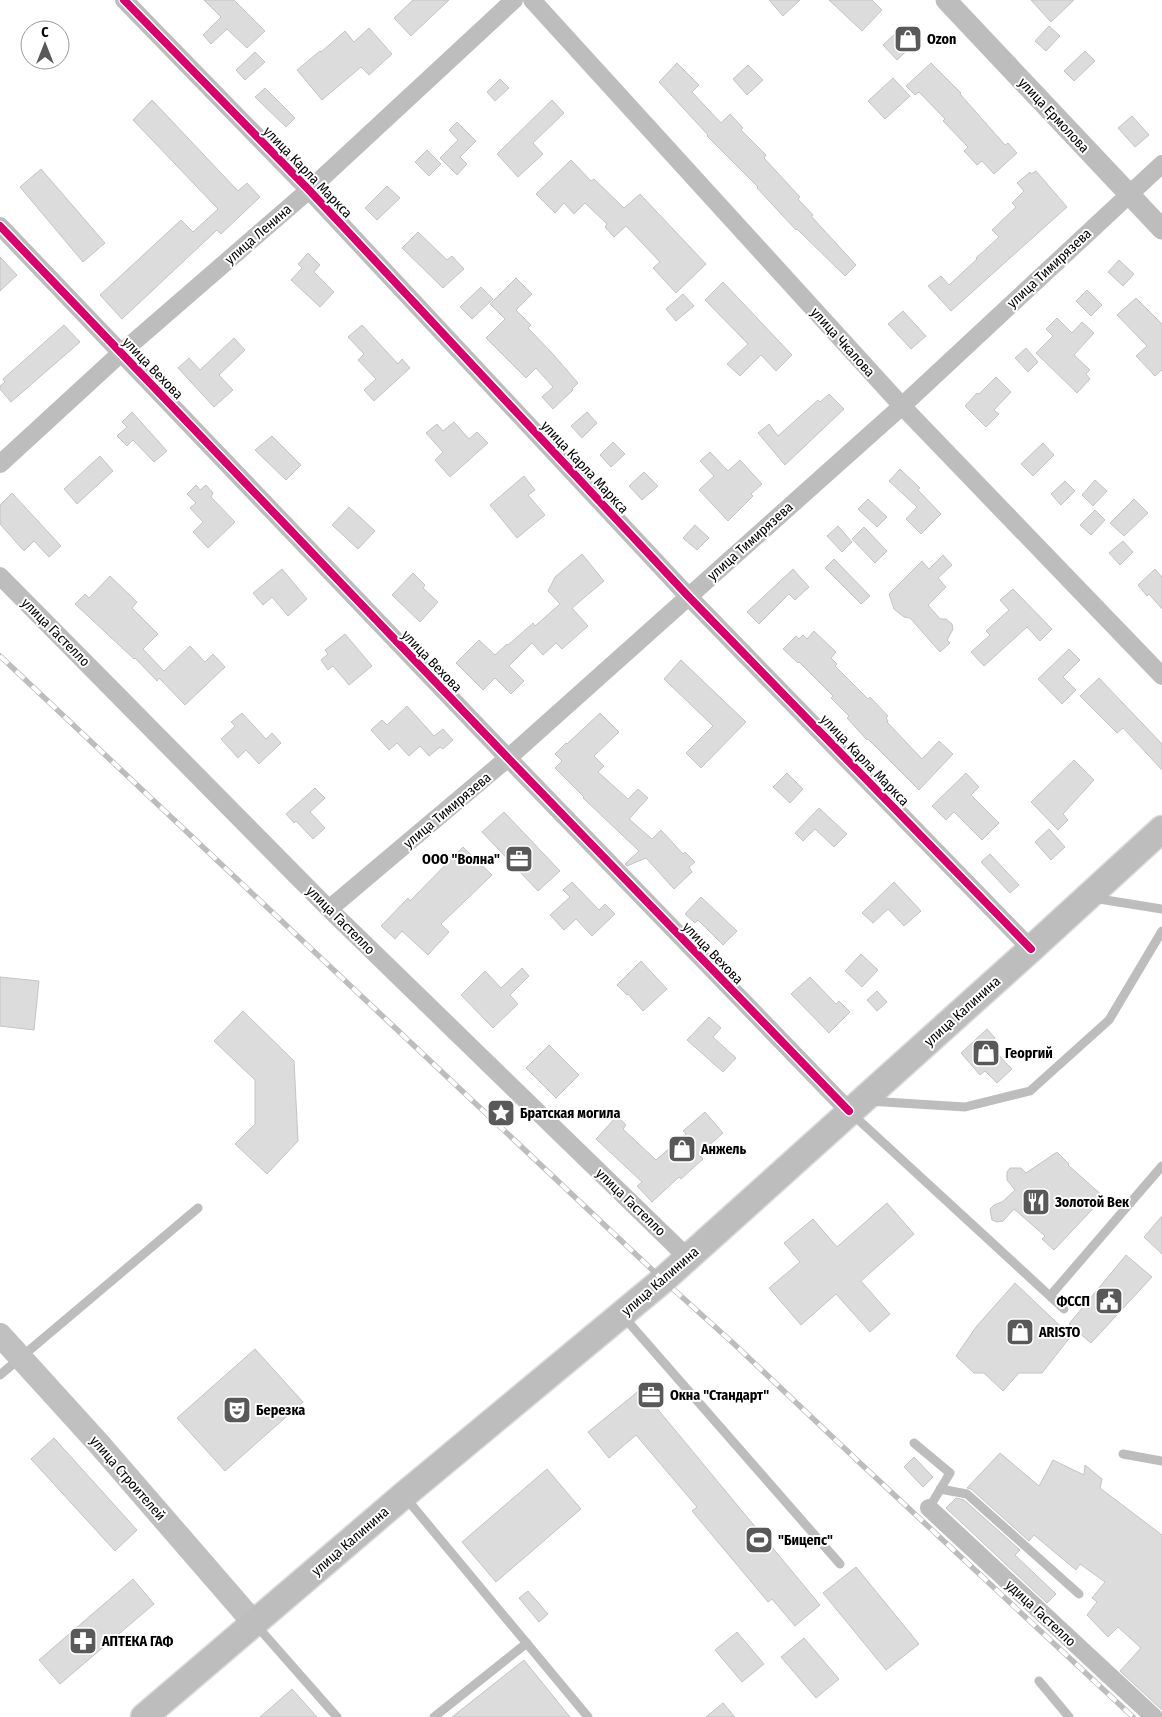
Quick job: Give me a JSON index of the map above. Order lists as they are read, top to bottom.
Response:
{
  "streets": {
    "main road": ["улица Калинина", "улица Строителей"],
    "street": [
      "улица Ермолова",
      "улица Карла Маркса",
      "улица Ленина",
      "улица Тимирязева",
      "улица Чкалова",
      "улица Вехова",
      "улица Гастелло",
      "удица Гастелло"
    ]
  },
  "crossings": [
    ["улица Ермолова", "улица Тимирязева"],
    ["улица Карла Маркса", "улица Ленина"],
    ["улица Карла Маркса", "улица Тимирязева"],
    ["улица Карла Маркса", "улица Калинина"],
    ["улица Ленина", "улица Вехова"],
    ["улица Тимирязева", "улица Чкалова"],
    ["улица Тимирязева", "улица Вехова"],
    ["улица Тимирязева", "улица Гастелло"],
    ["улица Вехова", "улица Калинина"],
    ["улица Гастелло", "улица Калинина"],
    ["улица Калинина", "улица Строителей"]
  ],
  "places": {
    "shop": [
      "Ozon",
      "Георгий",
      "Анжель",
      "ARISTO"
    ],
    "office": ["ООО \"Волна\"", "Окна \"Стандарт\""],
    "place": ["Братская могила"],
    "restaurant": ["Золотой Век"],
    "public building": ["ФССП"],
    "theatre": ["Березка"],
    "sports": ["\"Бицепс\""],
    "pharmacy": ["АПТЕКА ГАФ"]
  },
  "north": "top"
}
